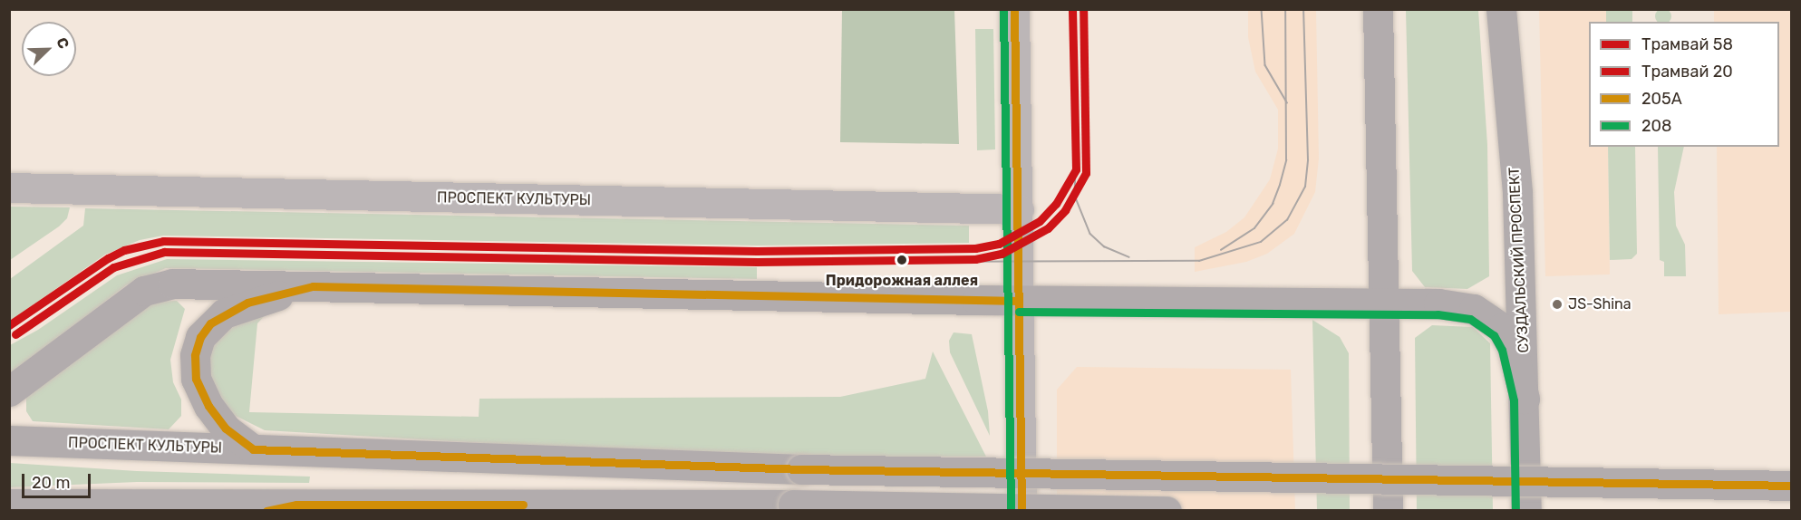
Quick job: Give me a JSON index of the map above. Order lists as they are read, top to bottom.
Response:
{
  "streets": {
    "main road": ["ПРОСПЕКТ КУЛЬТУРЫ", "СУЗДАЛЬСКИЙ ПРОСПЕКТ"]
  },
  "places": ["Придорожная аллея", "JS-Shina"],
  "lines": [
    "tram line 58",
    "tram line 20",
    "transit line 205А",
    "transit line 208"
  ],
  "legend": [
    "Трамвай 58",
    "Трамвай 20",
    "205А",
    "208"
  ],
  "scale_bar": "20 m",
  "north": "top right"
}
